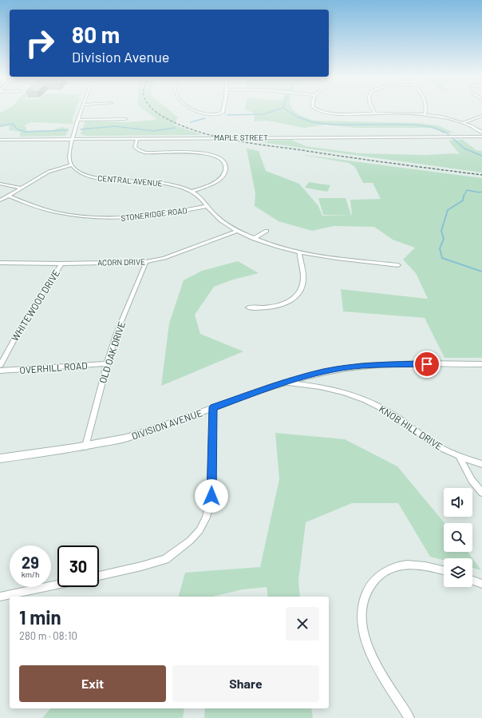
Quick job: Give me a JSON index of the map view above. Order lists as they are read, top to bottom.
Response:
{
  "streets": {
    "street": [
      "MAPLE STREET",
      "CENTRAL AVENUE",
      "STONERIDGE ROAD",
      "ACORN DRIVE",
      "WHITEWOOD DRIVE",
      "OLD OAK DRIVE",
      "OVERHILL ROAD",
      "DIVISION AVENUE",
      "KNOB HILL DRIVE"
    ]
  },
  "crossings": [
    ["CENTRAL AVENUE", "STONERIDGE ROAD"],
    ["CENTRAL AVENUE", "ACORN DRIVE"],
    ["ACORN DRIVE", "WHITEWOOD DRIVE"],
    ["ACORN DRIVE", "OLD OAK DRIVE"],
    ["OLD OAK DRIVE", "OVERHILL ROAD"],
    ["OLD OAK DRIVE", "DIVISION AVENUE"],
    ["DIVISION AVENUE", "KNOB HILL DRIVE"]
  ],
  "page": {
    "turn": ["80 m", "Division Avenue"],
    "speed": "29 km/h",
    "limit": "30",
    "heading": ["1 min", "280 m · 08:10"],
    "buttons": ["Exit", "Share"]
  }
}
